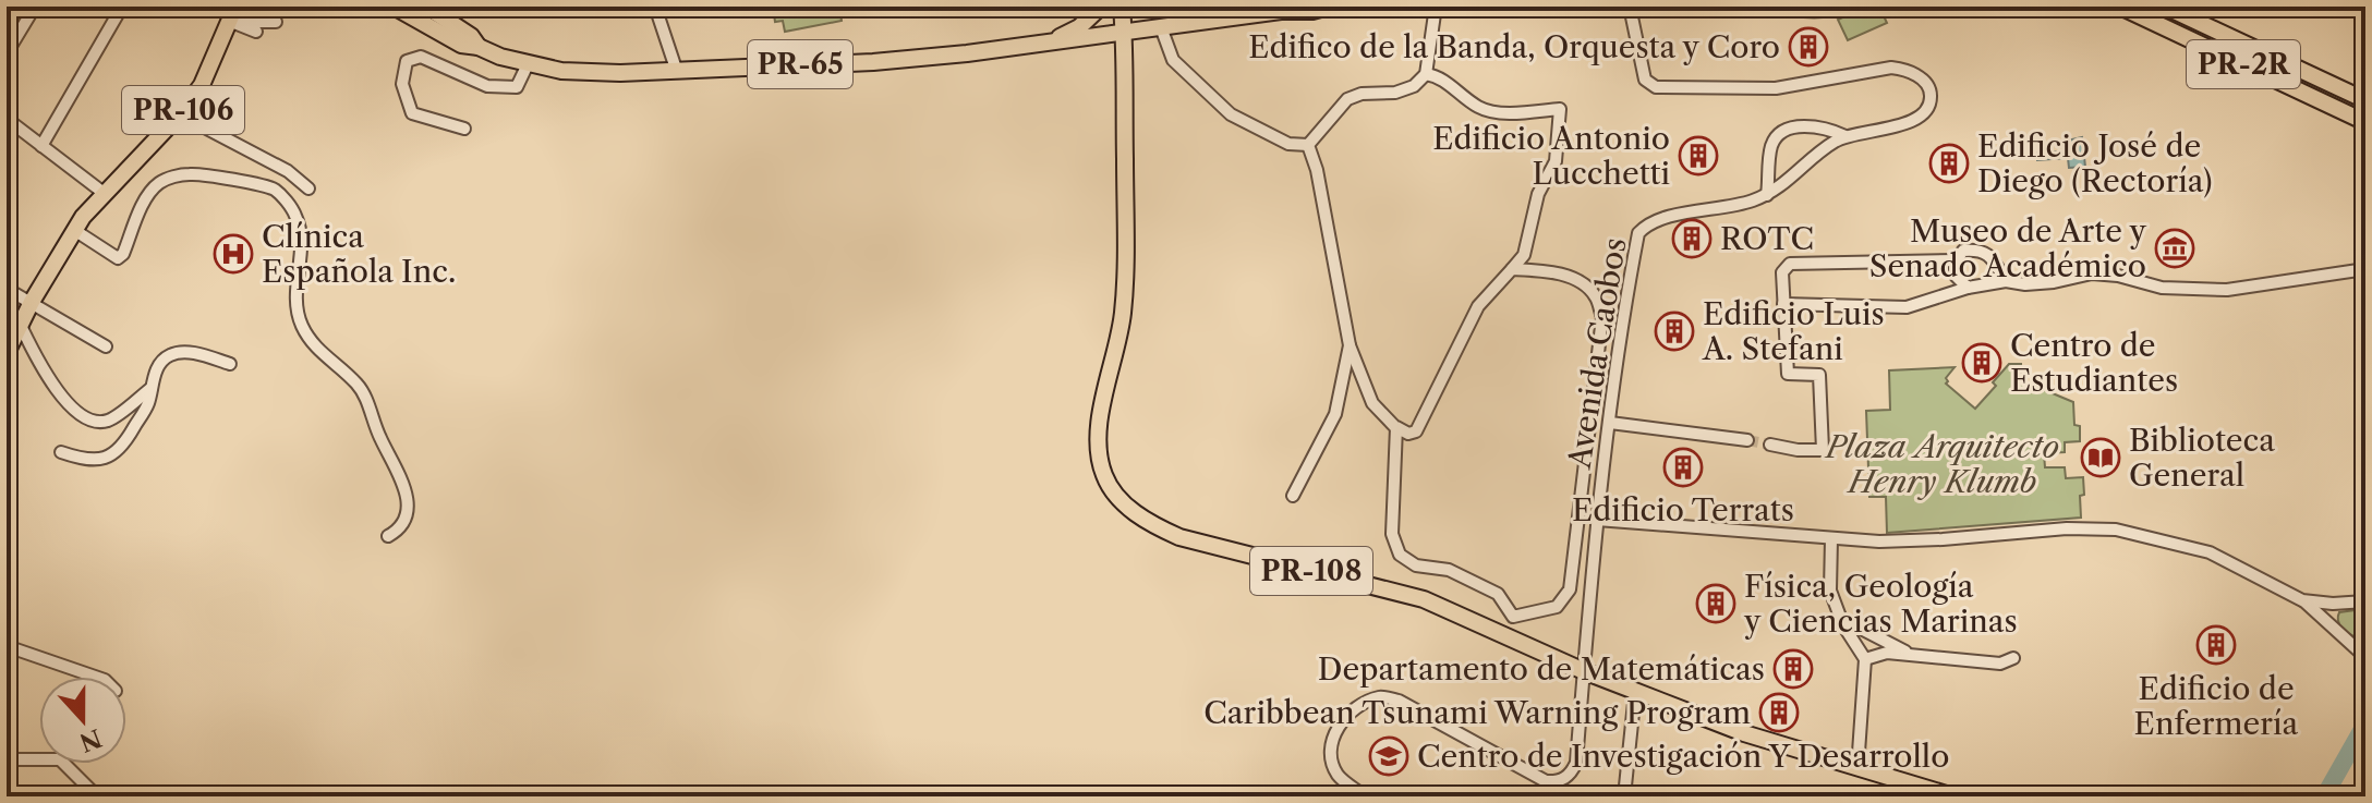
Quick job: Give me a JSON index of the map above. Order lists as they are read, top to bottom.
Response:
{
  "streets": {
    "main road": [
      "PR-65",
      "PR-2R",
      "PR-106",
      "PR-108"
    ],
    "street": ["Avenida Caobos"]
  },
  "crossings": [
    ["PR-65", "PR-108"],
    ["Avenida Caobos", "PR-108"]
  ],
  "parks": ["Plaza Arquitecto Henry Klumb"],
  "places": {
    "building": [
      "Edifico de la Banda, Orquesta y Coro",
      "Edificio Antonio Lucchetti",
      "Edificio José de Diego (Rectoría)",
      "ROTC",
      "Edificio Luis A. Stefani",
      "Centro de Estudiantes",
      "Edificio Terrats",
      "Física, Geología y Ciencias Marinas",
      "Edificio de Enfermería",
      "Departamento de Matemáticas",
      "Caribbean Tsunami Warning Program"
    ],
    "museum": ["Museo de Arte y Senado Académico"],
    "hospital": ["Clínica Española Inc."],
    "library": ["Biblioteca General"],
    "school or university": ["Centro de Investigación Y Desarrollo"]
  },
  "north": "bottom"
}
